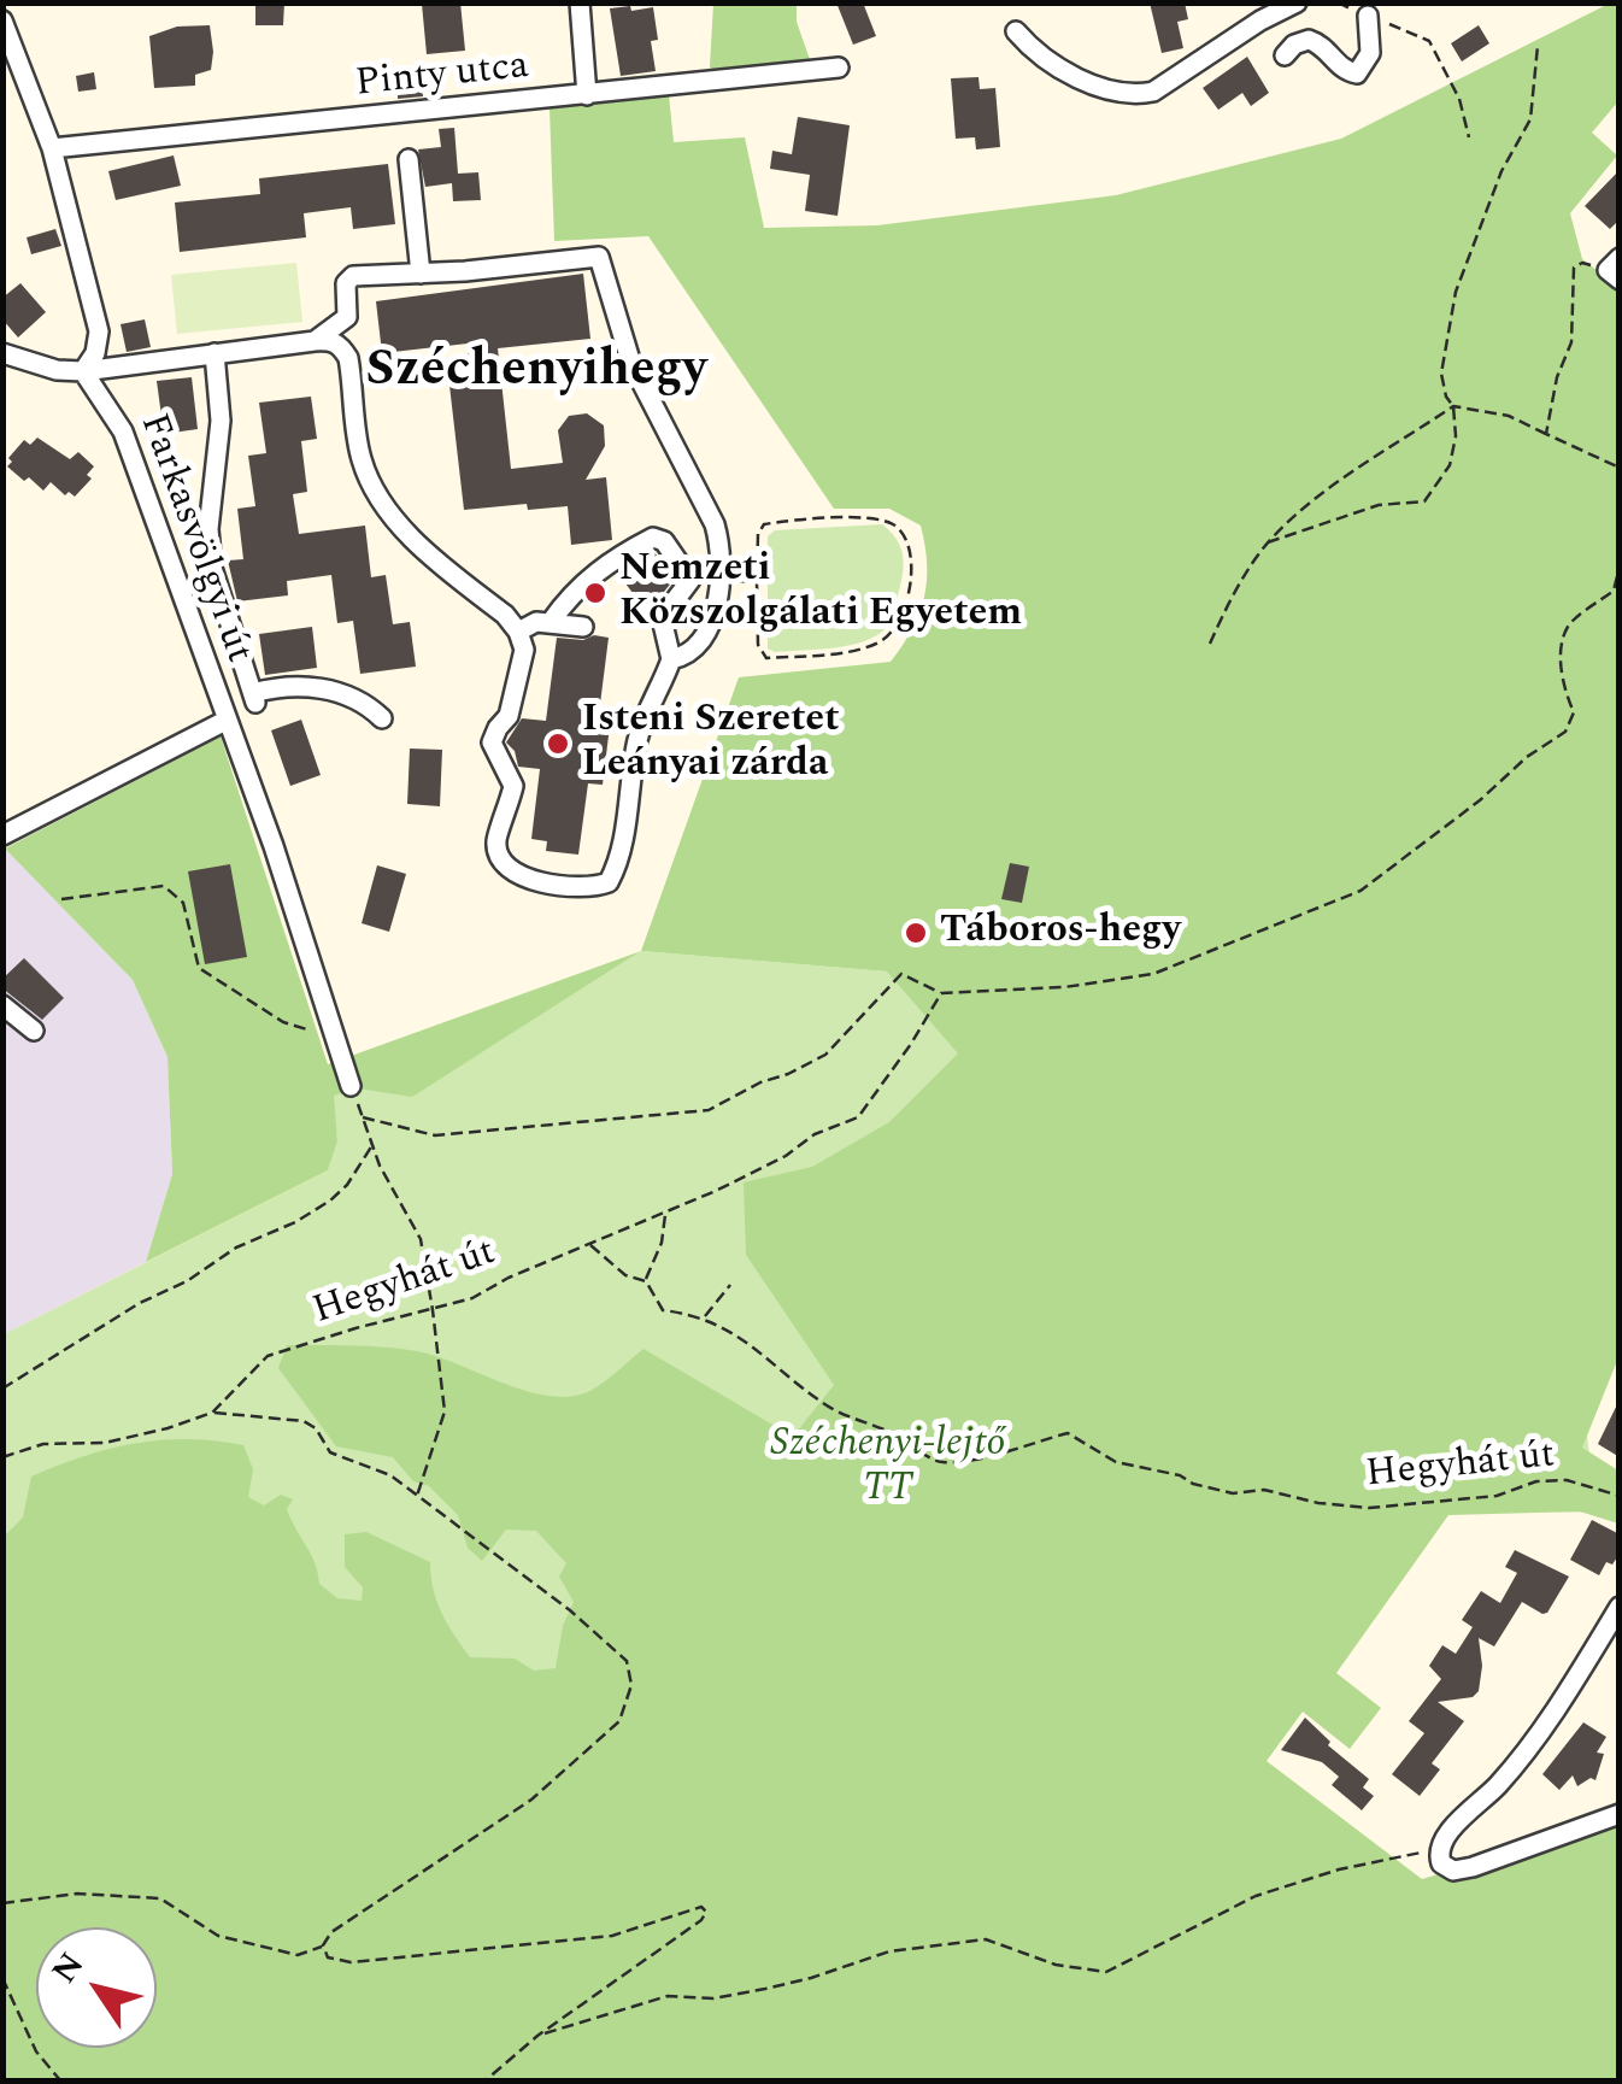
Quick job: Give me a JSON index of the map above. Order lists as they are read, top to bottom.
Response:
{
  "streets": {
    "street": ["Pinty utca", "Farkasvölgyi út"],
    "path": ["Hegyhát út"]
  },
  "districts": ["Széchenyihegy"],
  "parks": ["Széchenyi-lejtő TT"],
  "places": ["Nemzeti Közszolgálati Egyetem", "Isteni Szeretet Leányai zárda", "Táboros-hegy"],
  "north": "top left"
}
